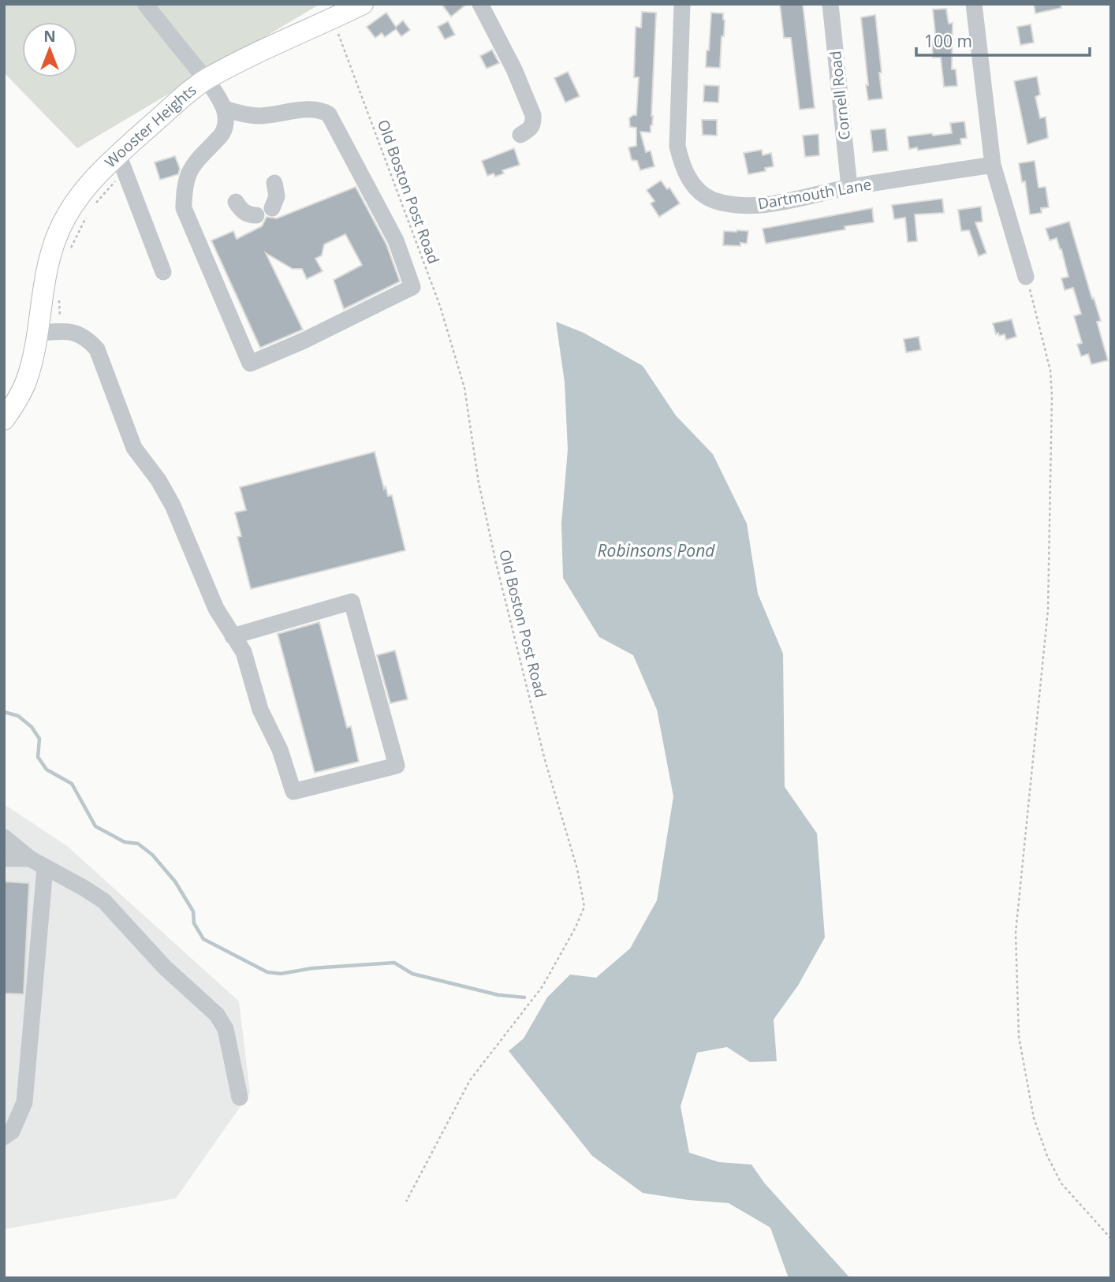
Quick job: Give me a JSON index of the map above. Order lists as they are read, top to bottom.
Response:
{
  "streets": {
    "main road": ["Wooster Heights"],
    "street": ["Cornell Road", "Dartmouth Lane"],
    "path": ["Old Boston Post Road"]
  },
  "crossings": [
    ["Cornell Road", "Dartmouth Lane"],
    ["Wooster Heights", "Old Boston Post Road"]
  ],
  "water": ["Robinsons Pond"],
  "scale_bar": "100 m",
  "north": "top"
}
